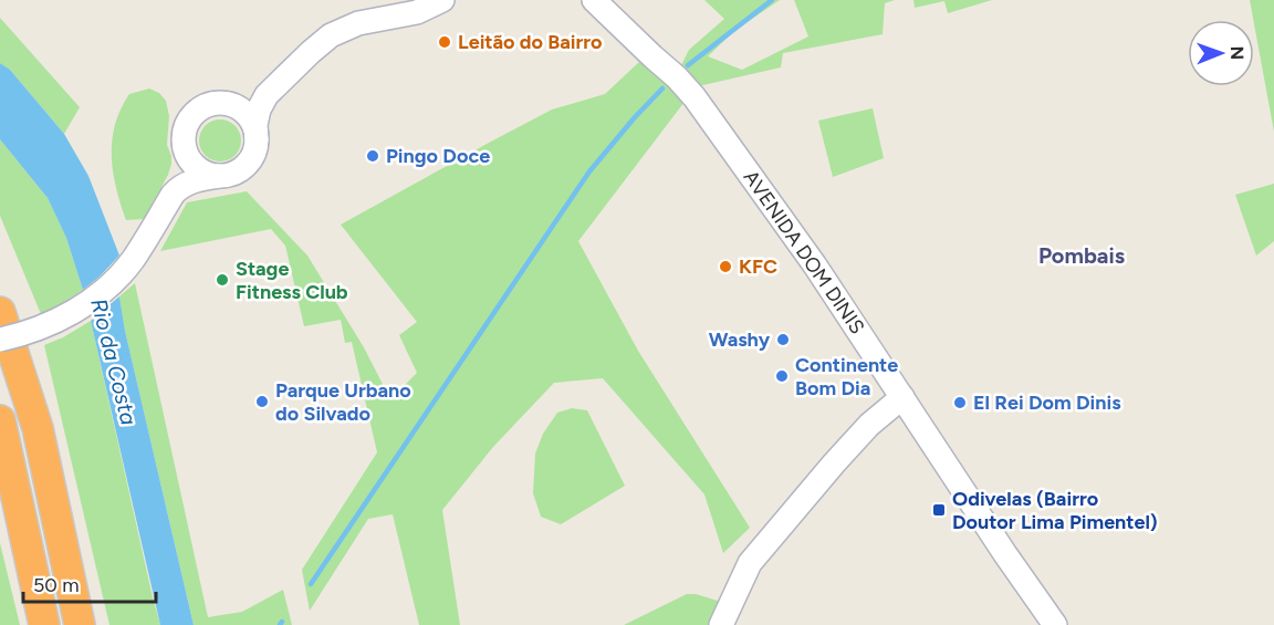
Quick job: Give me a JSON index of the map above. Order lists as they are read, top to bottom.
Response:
{
  "streets": {
    "street": ["AVENIDA DOM DINIS"]
  },
  "districts": ["Pombais"],
  "water": ["Rio da Costa"],
  "places": {
    "other": [
      "Leitão do Bairro",
      "Pingo Doce",
      "KFC",
      "Stage Fitness Club",
      "Washy",
      "Continente Bom Dia",
      "Parque Urbano do Silvado",
      "El Rei Dom Dinis"
    ],
    "transit": ["Odivelas (Bairro Doutor Lima Pimentel)"]
  },
  "scale_bar": "50 m",
  "north": "right"
}
